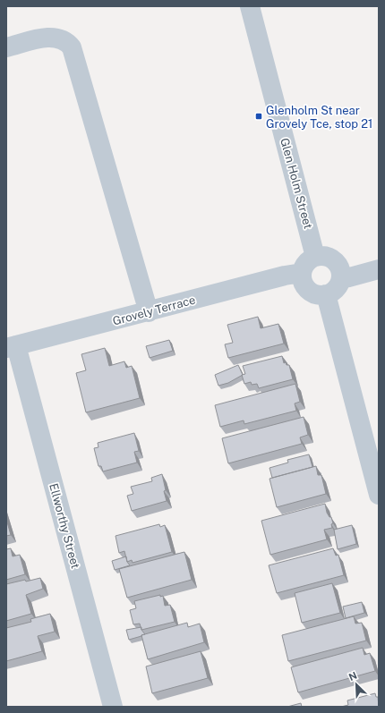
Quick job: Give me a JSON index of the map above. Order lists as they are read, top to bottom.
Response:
{
  "streets": {
    "street": ["Glen Holm Street", "Grovely Terrace", "Ellworthy Street"]
  },
  "crossings": [
    ["Glen Holm Street", "Grovely Terrace"],
    ["Grovely Terrace", "Ellworthy Street"]
  ],
  "places": {
    "transit": ["Glenholm St near Grovely Tce, stop 21"]
  },
  "north": "top left"
}
